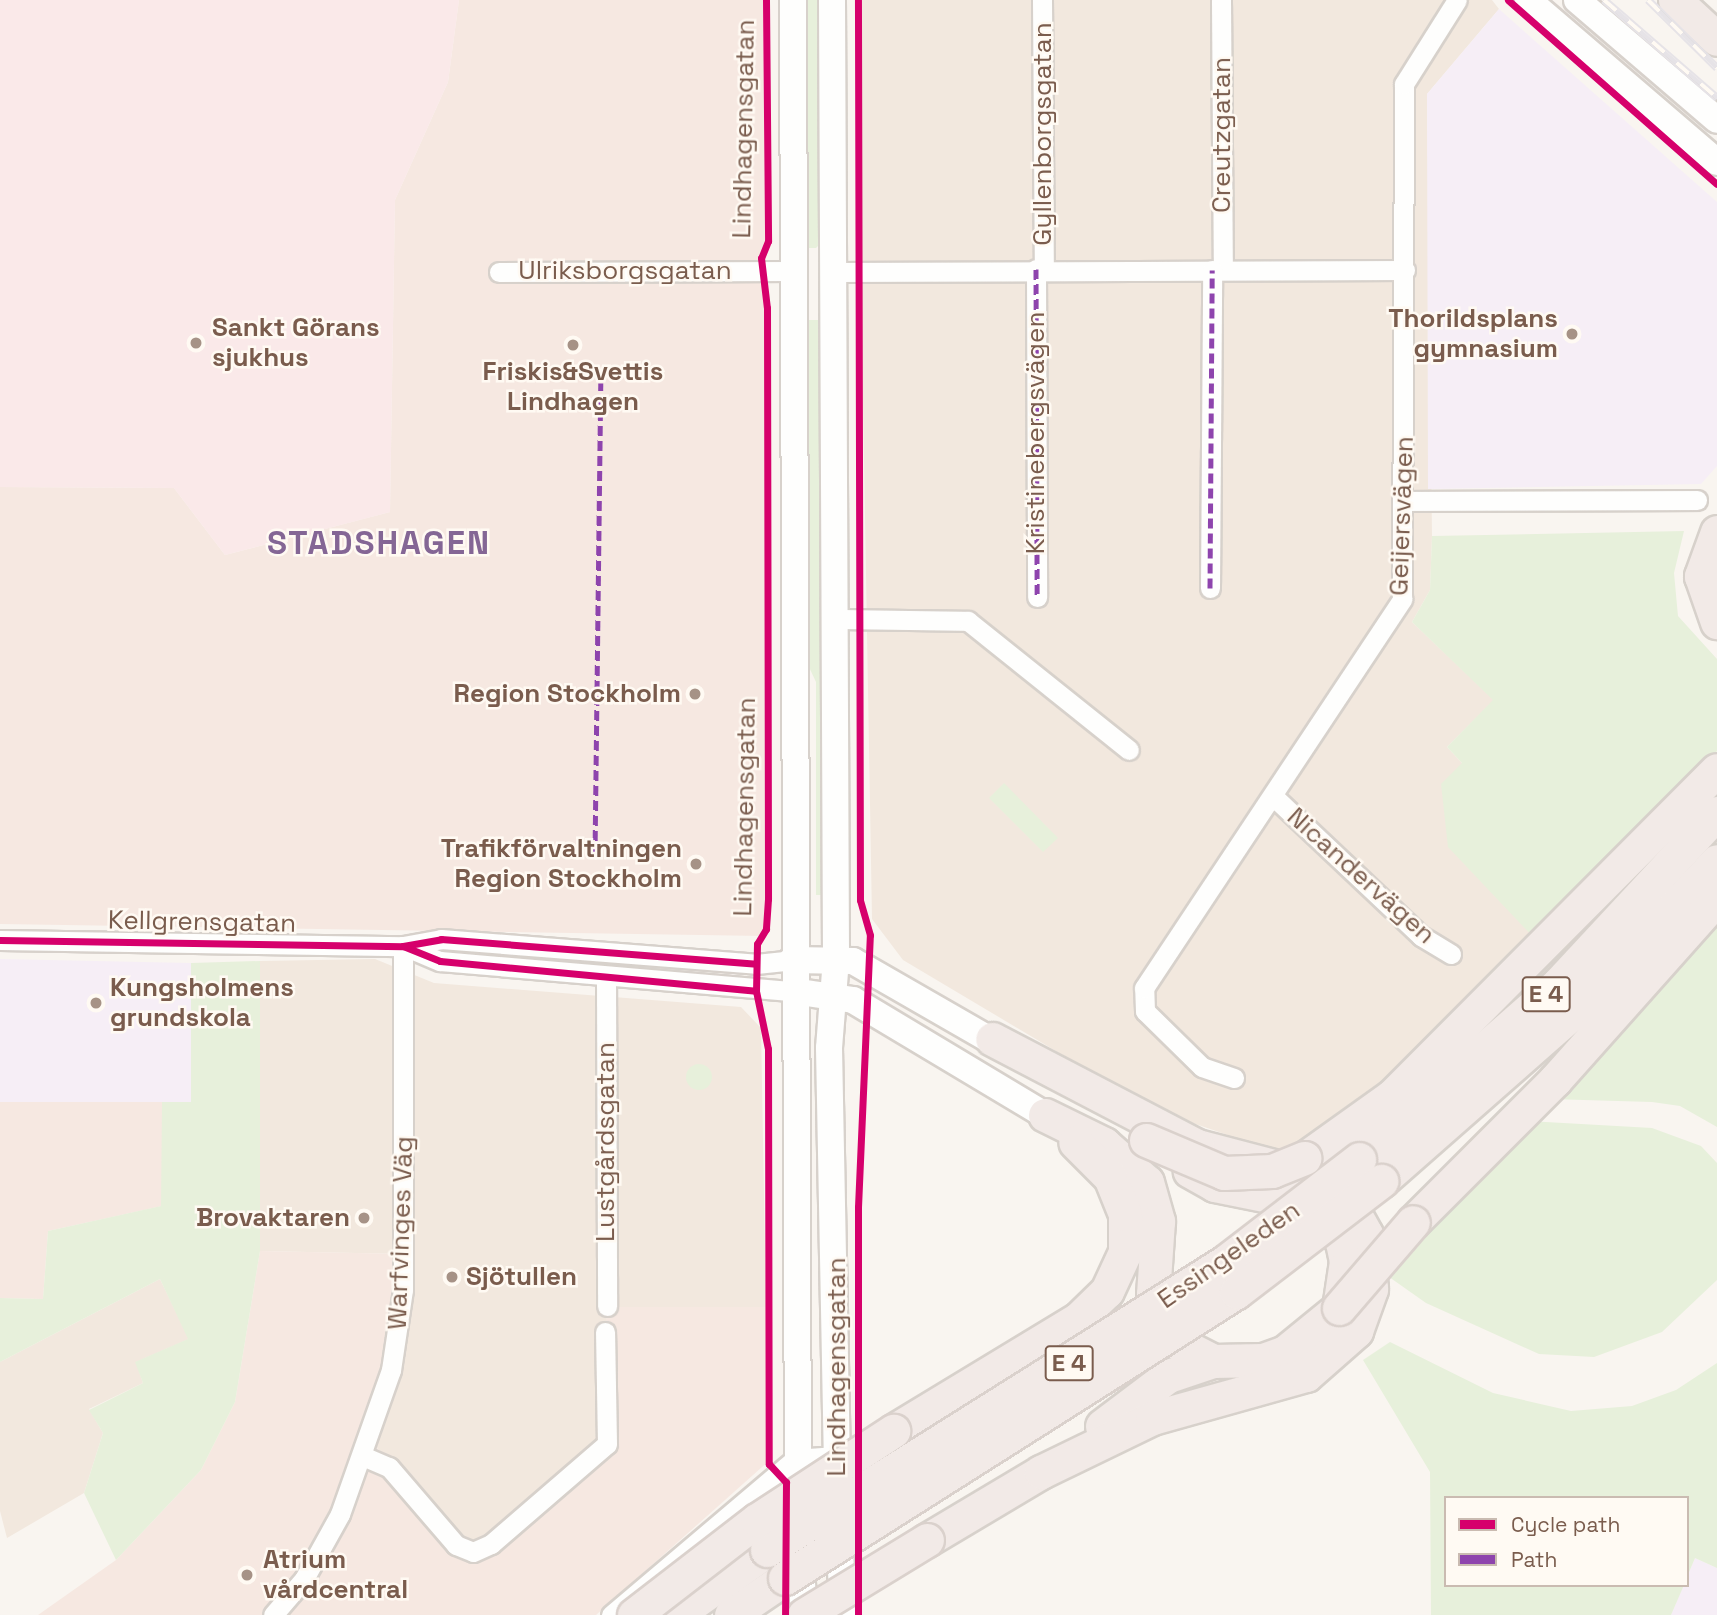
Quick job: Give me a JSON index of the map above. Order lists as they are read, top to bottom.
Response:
{
  "streets": {
    "highway": ["E 4", "Essingeleden"],
    "street": [
      "Lindhagensgatan",
      "Gyllenborgsgatan",
      "Creutzgatan",
      "Ulriksborgsgatan",
      "Kristinebergsvägen",
      "Geijersvägen",
      "Nicandervägen",
      "Kellgrensgatan",
      "Lustgårdsgatan",
      "Warfvinges Väg"
    ]
  },
  "crossings": [
    ["Lindhagensgatan", "Ulriksborgsgatan"],
    ["Lindhagensgatan", "Kellgrensgatan"],
    ["Gyllenborgsgatan", "Kristinebergsvägen"],
    ["Geijersvägen", "Nicandervägen"],
    ["Kellgrensgatan", "Lustgårdsgatan"],
    ["Kellgrensgatan", "Warfvinges Väg"]
  ],
  "districts": ["STADSHAGEN"],
  "places": [
    "Thorildsplans gymnasium",
    "Sankt Görans sjukhus",
    "Friskis&Svettis Lindhagen",
    "Region Stockholm",
    "Trafikförvaltningen Region Stockholm",
    "Kungsholmens grundskola",
    "Brovaktaren",
    "Sjötullen",
    "Atrium vårdcentral"
  ],
  "legend": ["Cycle path", "Path"]
}
